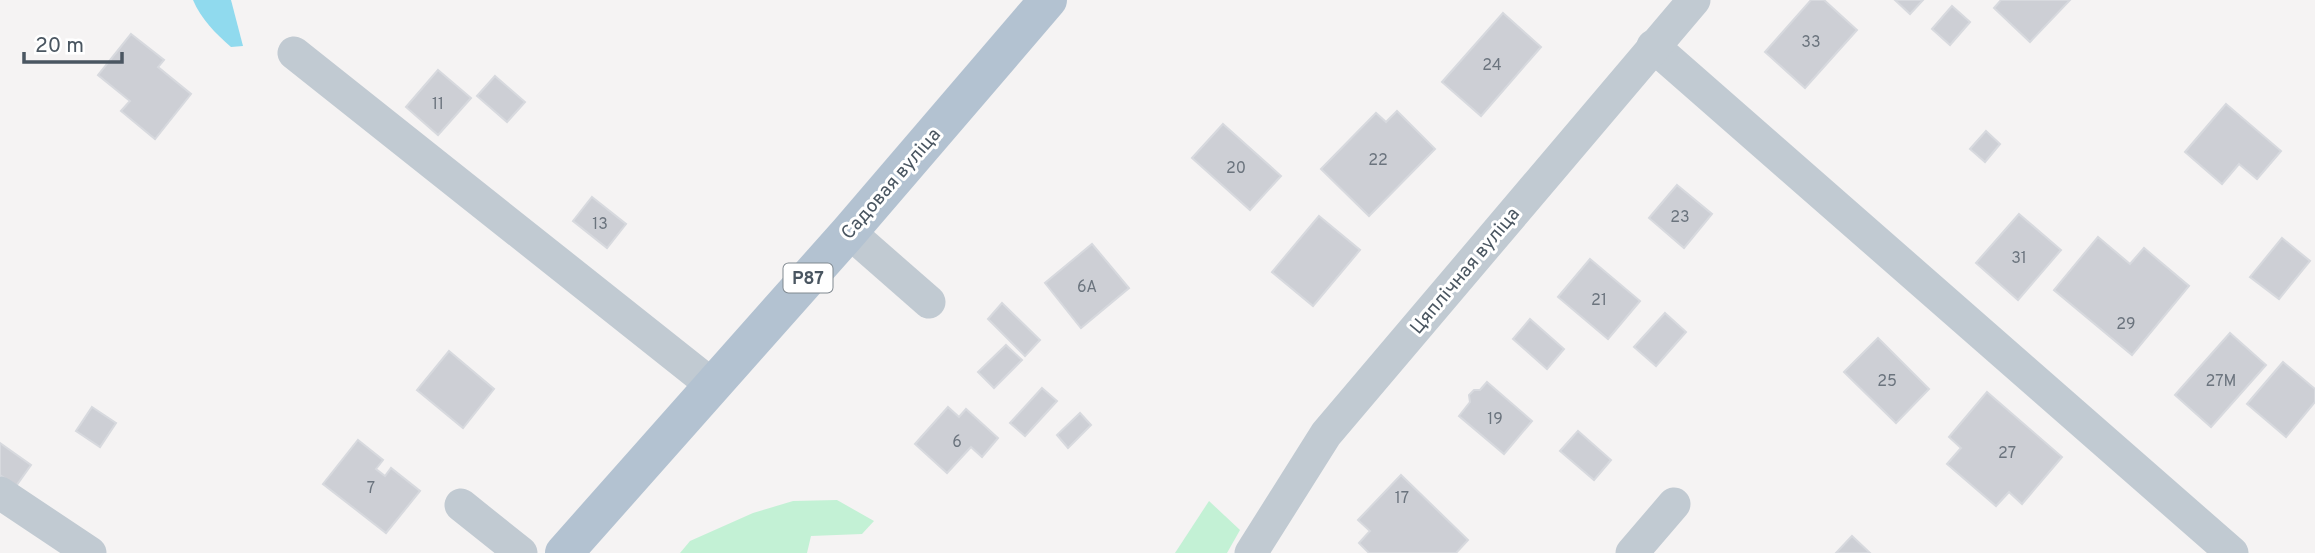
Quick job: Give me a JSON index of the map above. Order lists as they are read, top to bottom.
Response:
{
  "streets": {
    "main road": ["Садовая вуліца", "Р87"],
    "street": ["Цяплічная вуліца"]
  },
  "house_numbers": [
    "33",
    "24",
    "11",
    "22",
    "20",
    "23",
    "13",
    "31",
    "6А",
    "21",
    "29",
    "25",
    "27М",
    "19",
    "6",
    "27",
    "7",
    "17"
  ],
  "scale_bar": "20 m"
}
